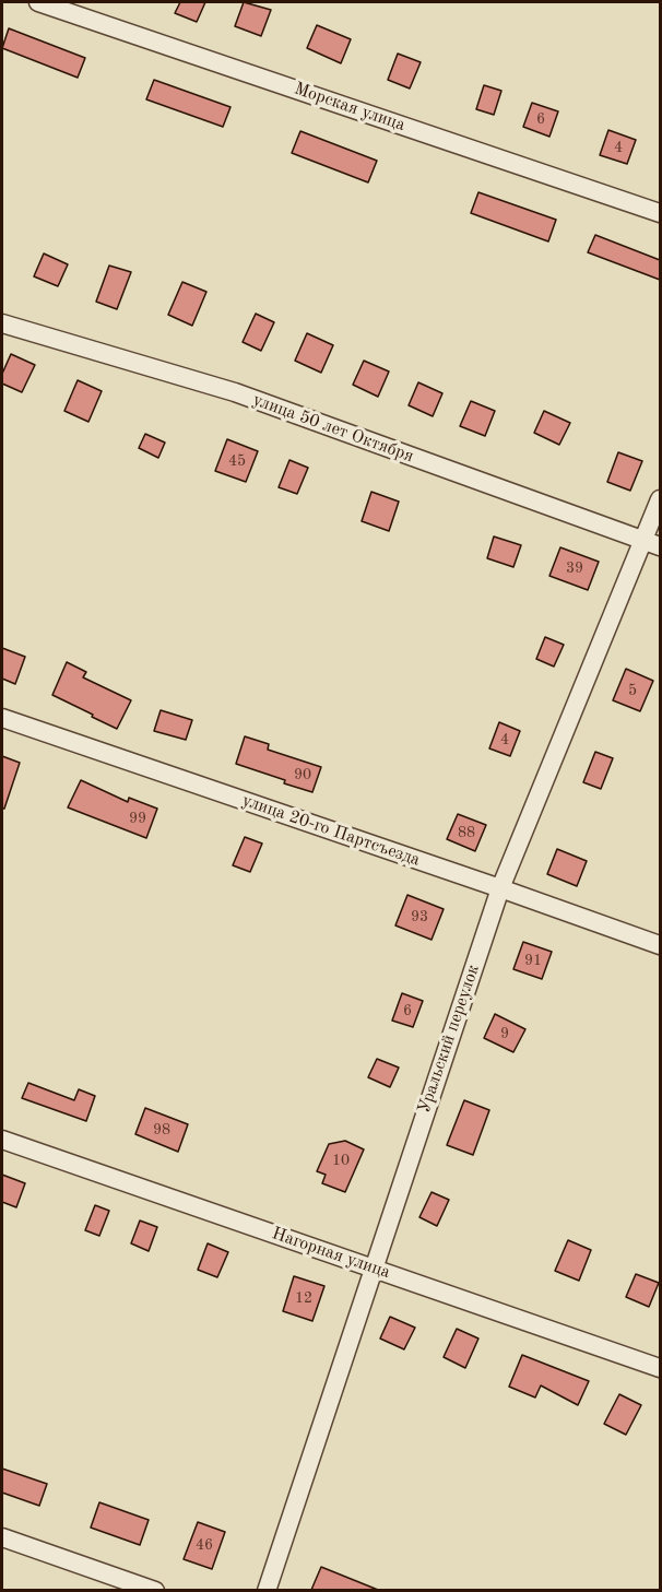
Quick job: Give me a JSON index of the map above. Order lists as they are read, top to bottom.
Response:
{
  "streets": {
    "street": [
      "Морская улица",
      "улица 50 лет Октября",
      "улица 20-го Партсъезда",
      "Уральский переулок",
      "Нагорная улица"
    ]
  },
  "crossings": [
    ["улица 50 лет Октября", "Уральский переулок"],
    ["улица 20-го Партсъезда", "Уральский переулок"],
    ["Уральский переулок", "Нагорная улица"]
  ],
  "house_numbers": [
    "6",
    "4",
    "45",
    "39",
    "5",
    "4",
    "90",
    "99",
    "88",
    "93",
    "91",
    "6",
    "9",
    "98",
    "10",
    "12",
    "46"
  ]
}
